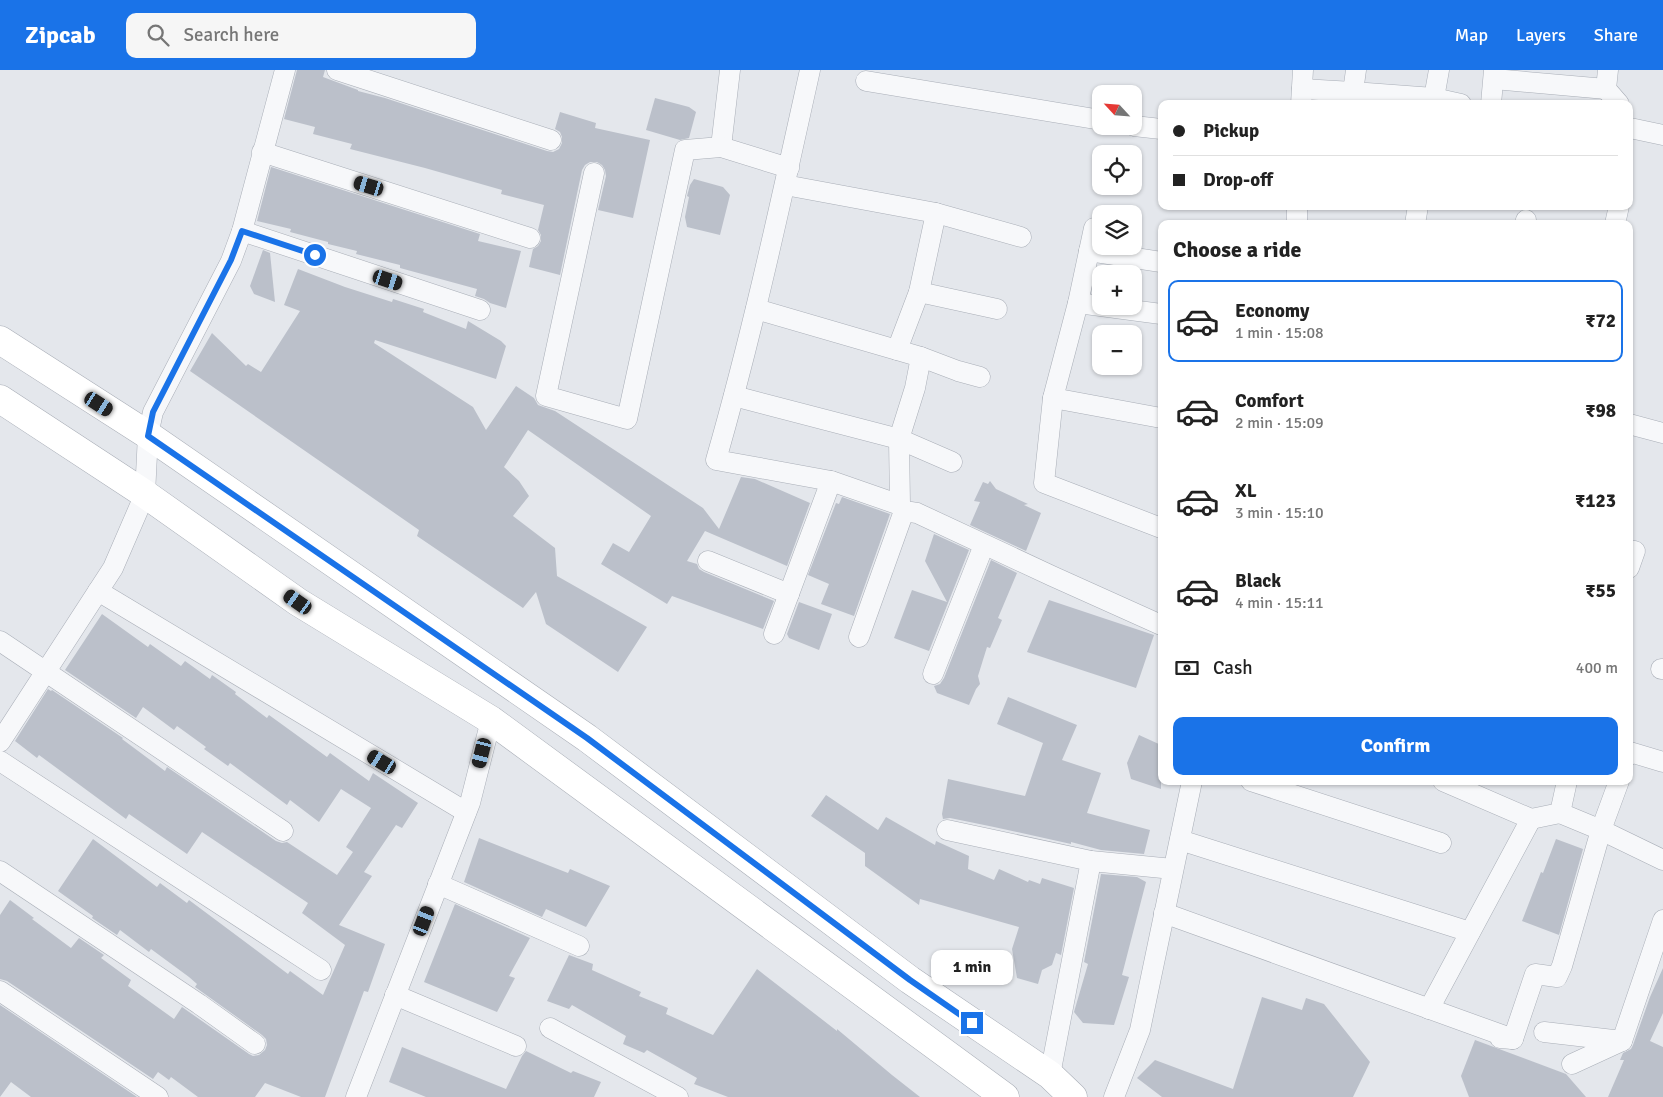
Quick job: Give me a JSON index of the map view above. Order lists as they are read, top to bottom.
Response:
{
  "north": "top left",
  "page": {
    "header": "Zipcab",
    "search": "Search here",
    "nav": ["Map", "Layers", "Share"],
    "map_buttons": ["+", "−"],
    "banner": ["Pickup", "Drop-off"],
    "heading": "Choose a ride",
    "list": [
      {
        "name": "Economy",
        "note": "1 min · 15:08",
        "value": "₹72"
      },
      {
        "name": "Comfort",
        "note": "2 min · 15:09",
        "value": "₹98"
      },
      {
        "name": "XL",
        "note": "3 min · 15:10",
        "value": "₹123"
      },
      {
        "name": "Black",
        "note": "4 min · 15:11",
        "value": "₹55"
      }
    ],
    "pay": ["Cash", "400 m"],
    "buttons": "Confirm",
    "bubble": "1 min"
  }
}
